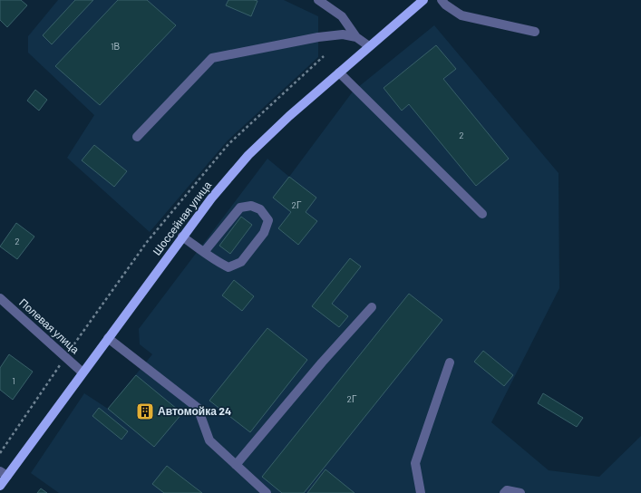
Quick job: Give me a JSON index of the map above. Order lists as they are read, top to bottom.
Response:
{
  "streets": {
    "main road": ["Шоссейная улица"],
    "street": ["Полевая улица"]
  },
  "crossings": [
    ["Шоссейная улица", "Полевая улица"]
  ],
  "places": {
    "building": ["Автомойка 24"]
  },
  "house_numbers": [
    "1В",
    "2",
    "2Г",
    "2",
    "1",
    "2Г"
  ]
}
